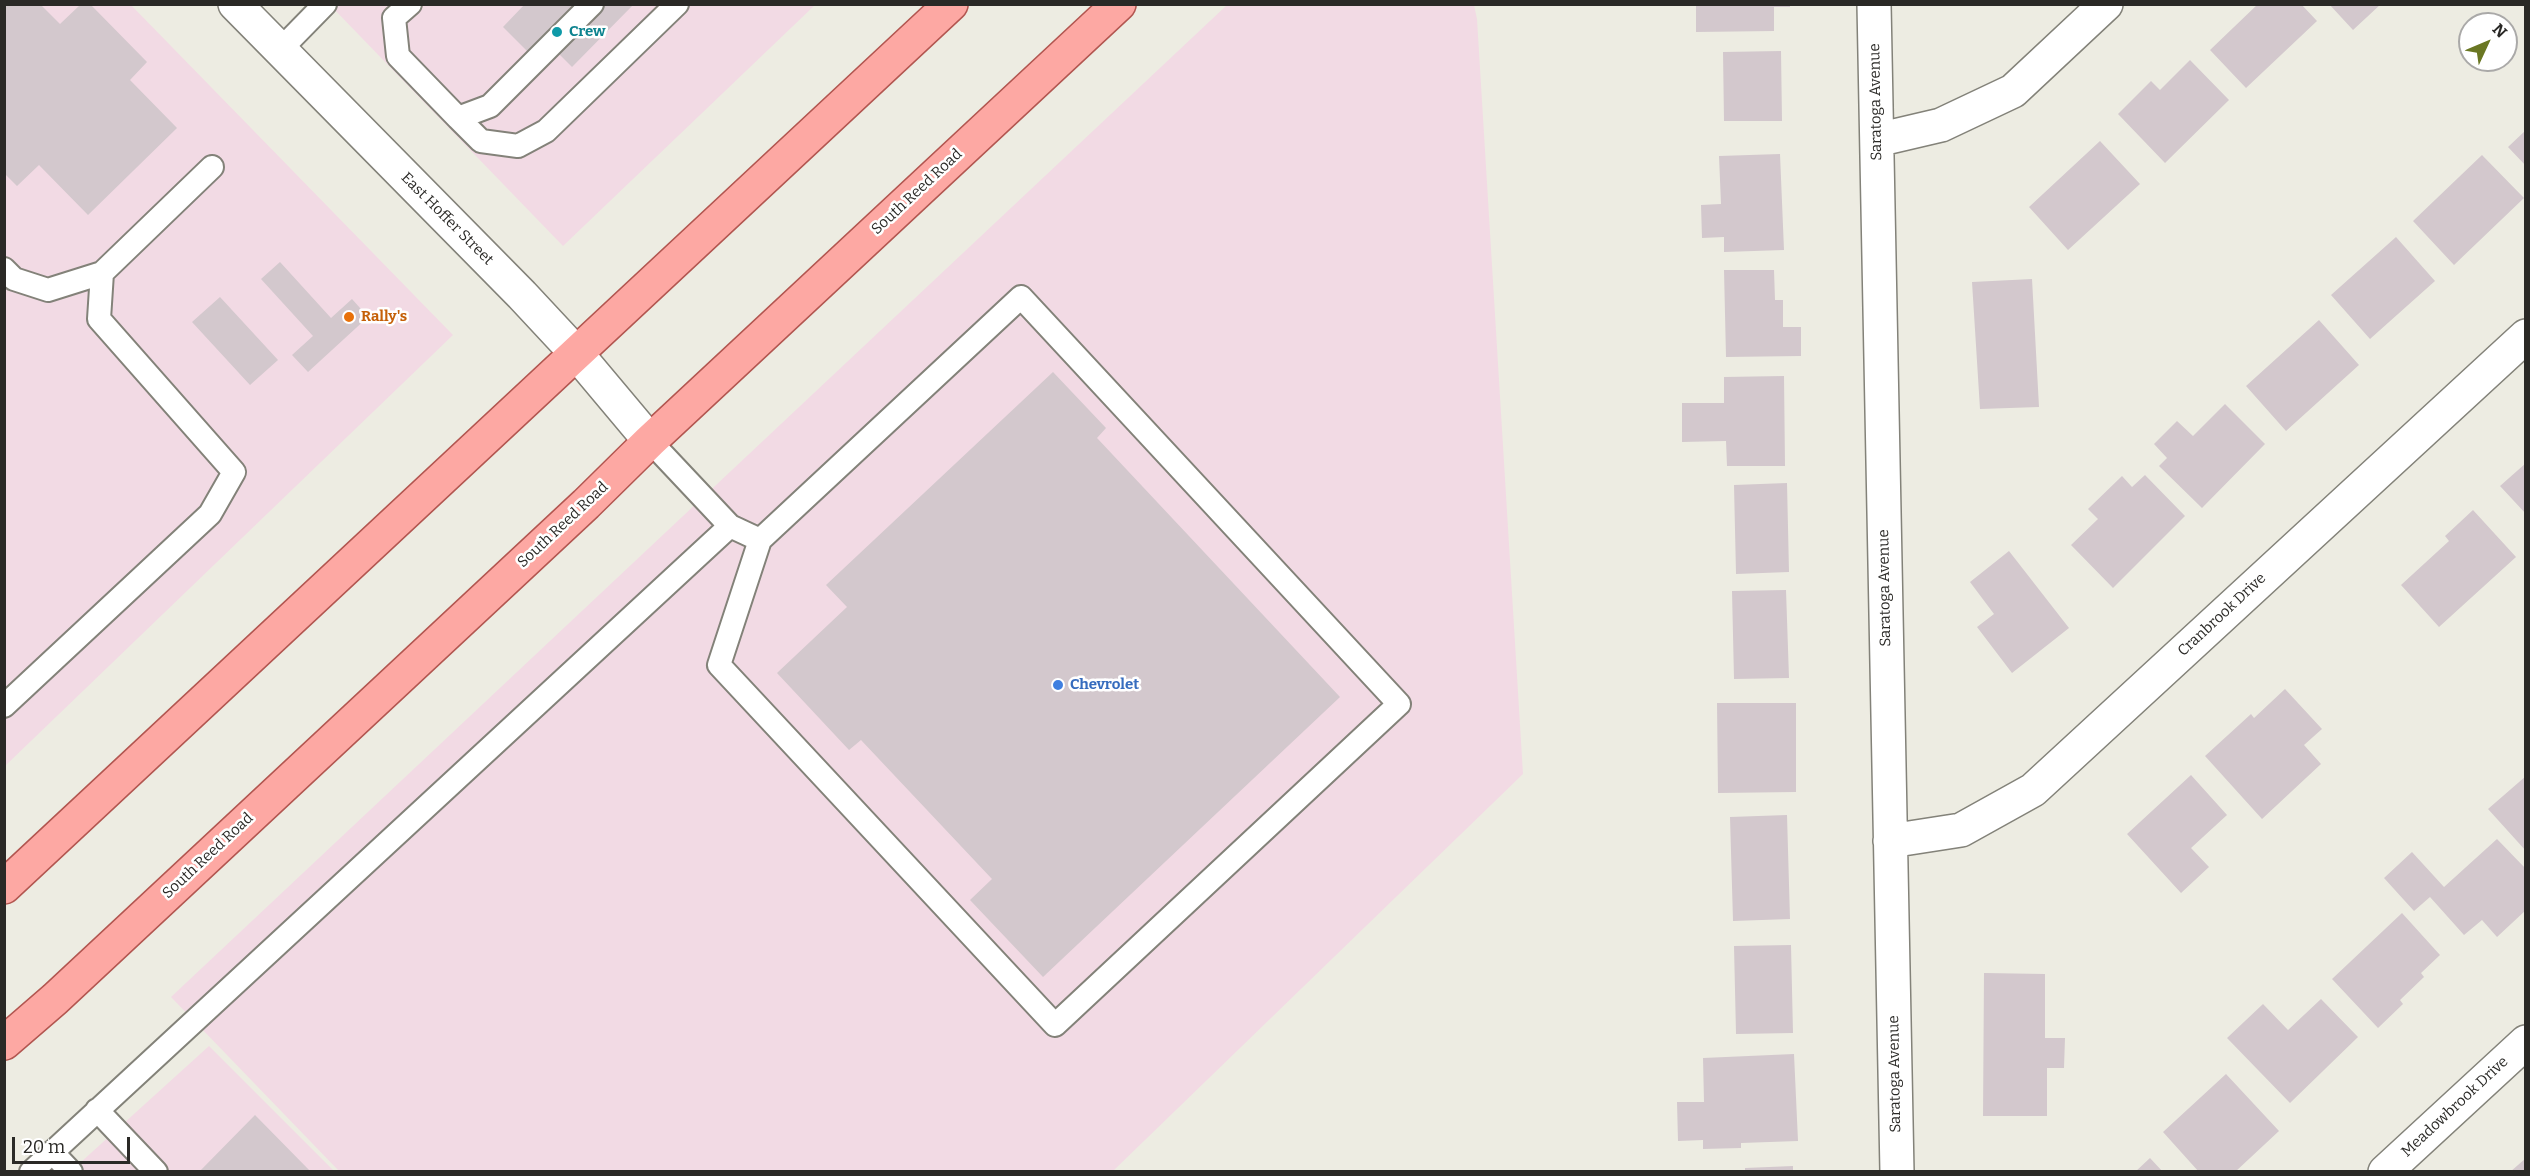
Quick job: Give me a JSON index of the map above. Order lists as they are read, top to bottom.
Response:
{
  "streets": {
    "main road": ["South Reed Road"],
    "street": [
      "Saratoga Avenue",
      "East Hoffer Street",
      "Cranbrook Drive",
      "Meadowbrook Drive"
    ]
  },
  "crossings": [
    ["Saratoga Avenue", "Cranbrook Drive"],
    ["South Reed Road", "East Hoffer Street"]
  ],
  "places": ["Crew", "Rally's", "Chevrolet"],
  "scale_bar": "20 m",
  "north": "top right"
}
